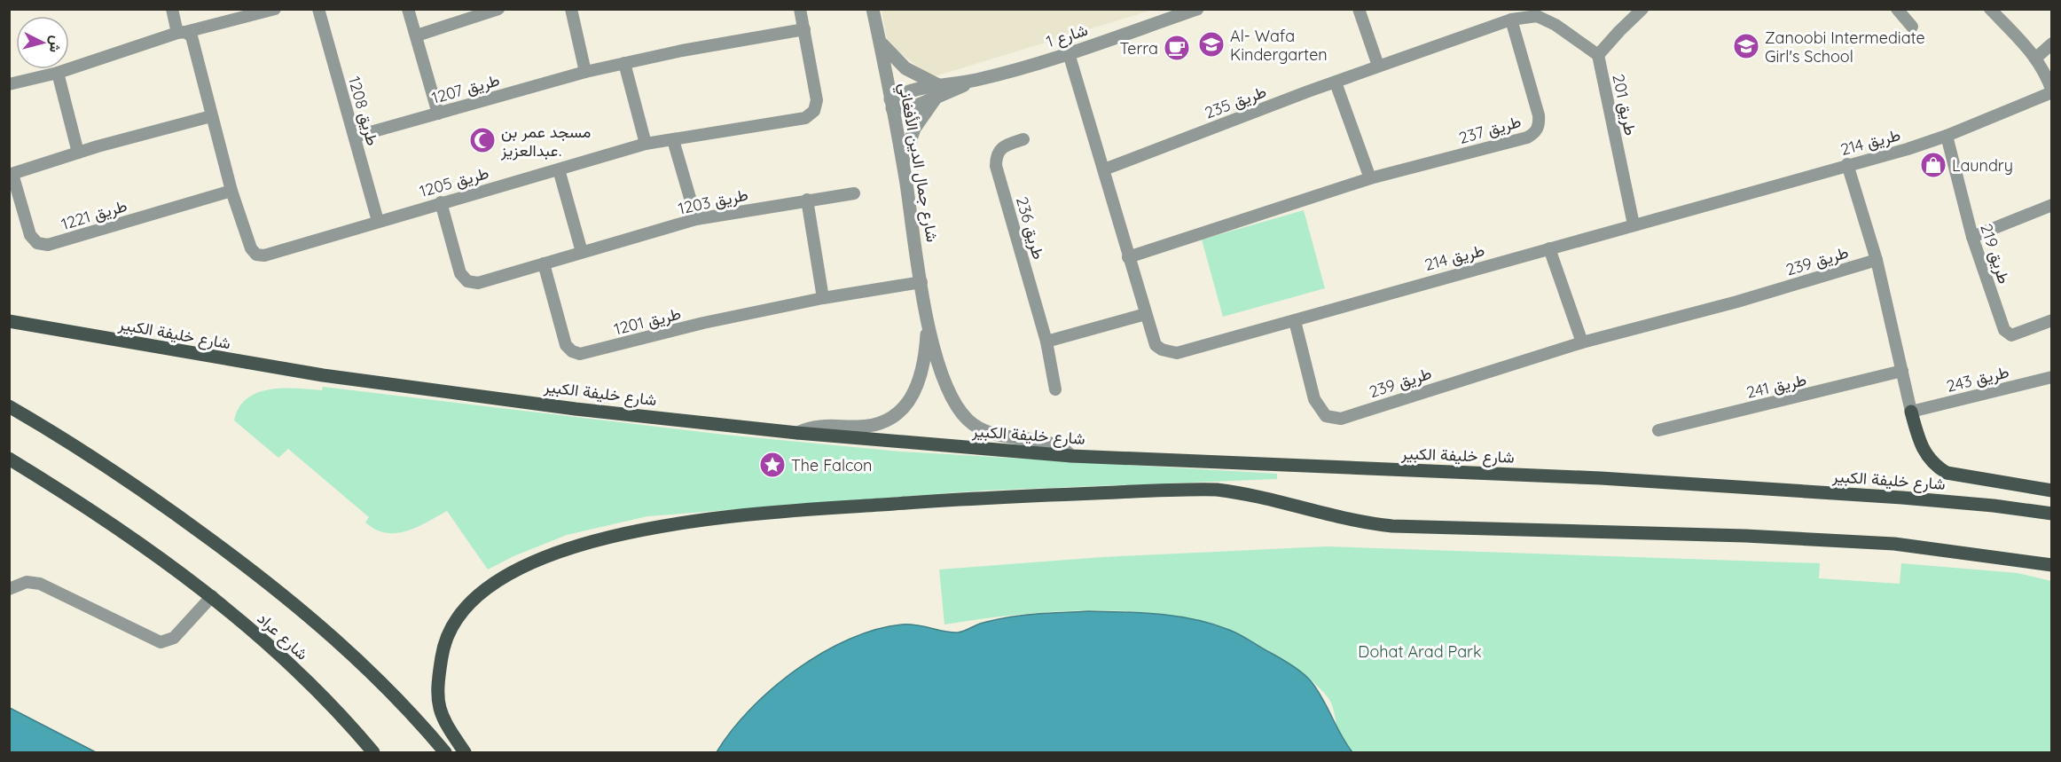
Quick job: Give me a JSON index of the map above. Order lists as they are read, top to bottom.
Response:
{
  "streets": {
    "main road": ["شارع خليفة الكبير", "شارع عراد"],
    "street": [
      "شارع 1",
      "طريق 1207",
      "طريق 235",
      "طريق 201",
      "طريق 1208",
      "طريق 237",
      "طريق 214",
      "شارع جمال الدين الأفغاني",
      "طريق 1205",
      "طريق 1203",
      "طريق 1221",
      "طريق 236",
      "طريق 219",
      "طريق 239",
      "طريق 1201",
      "طريق 243",
      "طريق 241"
    ]
  },
  "crossings": [
    ["شارع 1", "طريق 214"],
    ["شارع 1", "شارع جمال الدين الأفغاني"],
    ["طريق 1207", "طريق 1208"],
    ["طريق 1207", "طريق 1205"],
    ["طريق 235", "طريق 201"],
    ["طريق 235", "طريق 237"],
    ["طريق 235", "طريق 214"],
    ["طريق 201", "طريق 214"],
    ["طريق 1208", "طريق 1205"],
    ["طريق 237", "طريق 214"],
    ["طريق 214", "طريق 219"],
    ["طريق 214", "طريق 239"],
    ["شارع جمال الدين الأفغاني", "طريق 1201"],
    ["شارع جمال الدين الأفغاني", "شارع خليفة الكبير"],
    ["طريق 1205", "طريق 1203"],
    ["طريق 1205", "طريق 1221"],
    ["طريق 1203", "طريق 1201"]
  ],
  "parks": ["Dohat Arad Park"],
  "places": {
    "school or university": ["Al- Wafa Kindergarten", "Zanoobi Intermediate Girl's School"],
    "cafe": ["Terra"],
    "mosque": ["مسجد عمر بن عبدالعزيز."],
    "shop": ["Laundry"],
    "place": ["The Falcon"]
  },
  "north": "right"
}
